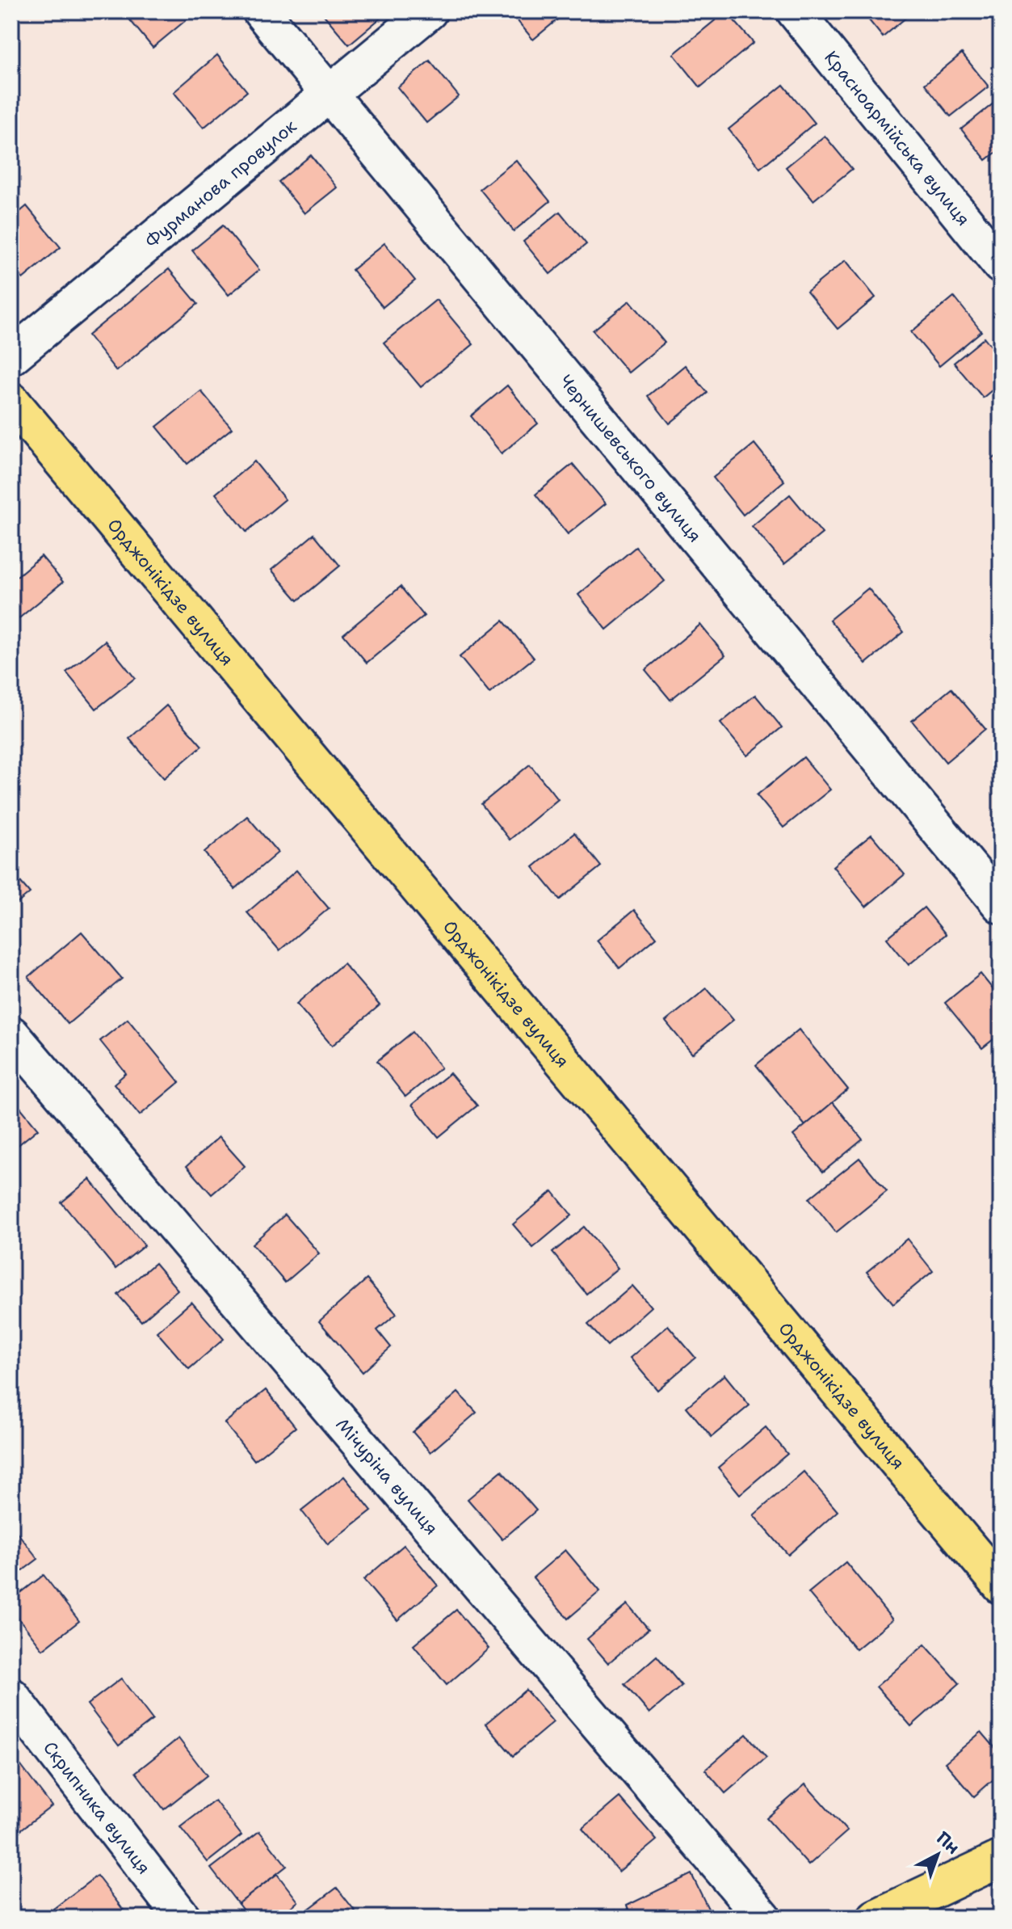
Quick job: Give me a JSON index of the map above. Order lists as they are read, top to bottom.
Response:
{
  "streets": {
    "main road": ["Орджонікідзе вулиця"],
    "street": [
      "Красноармійська вулиця",
      "Фурманова провулок",
      "Чернишевського вулиця",
      "Мічуріна вулиця",
      "Скрипника вулиця"
    ]
  },
  "crossings": [
    ["Фурманова провулок", "Чернишевського вулиця"]
  ],
  "north": "top right"
}
